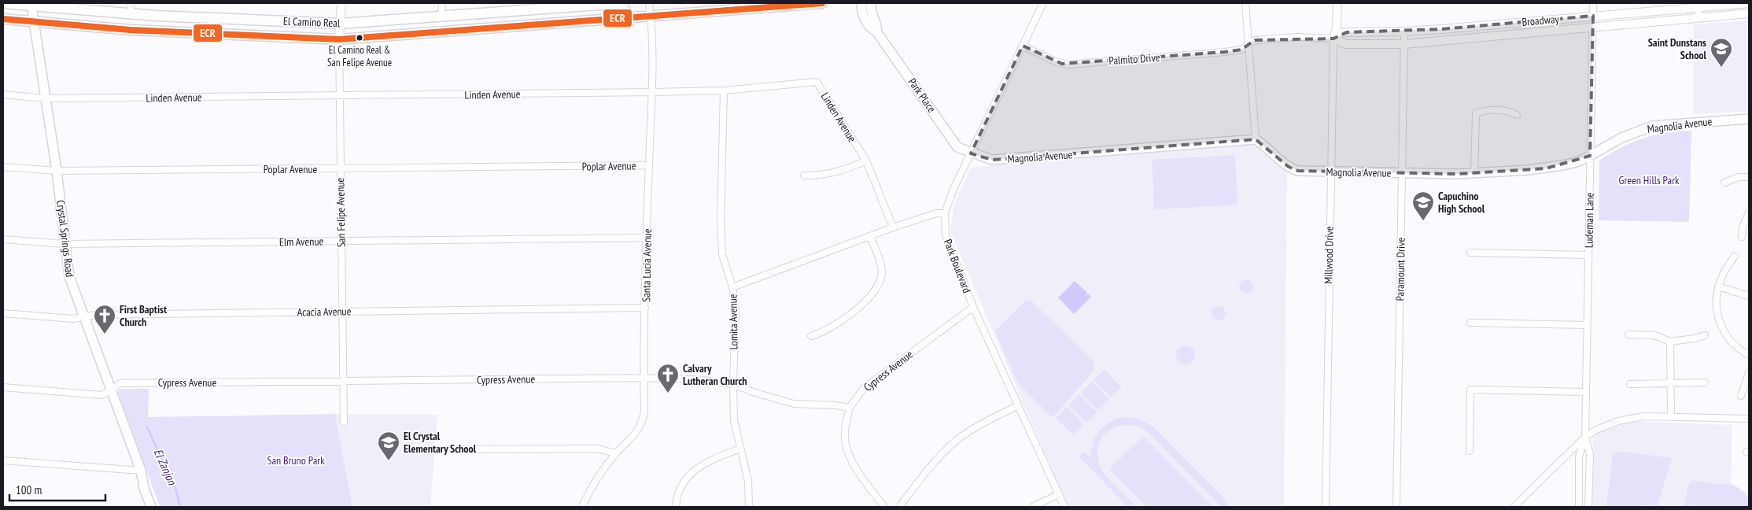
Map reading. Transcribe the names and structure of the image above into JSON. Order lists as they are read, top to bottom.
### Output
{
  "streets": {
    "main road": [
      "El Camino Real",
      "Park Place",
      "Magnolia Avenue",
      "Crystal Springs Road"
    ],
    "street": [
      "Broadway",
      "Palmito Drive",
      "Linden Avenue",
      "Poplar Avenue",
      "San Felipe Avenue",
      "Ludeman Lane",
      "Elm Avenue",
      "Millwood Drive",
      "Santa Lucia Avenue",
      "Park Boulevard",
      "Paramount Drive",
      "Acacia Avenue",
      "Lomita Avenue",
      "Cypress Avenue"
    ]
  },
  "crossings": [
    ["Broadway", "Palmito Drive"],
    ["Broadway", "Ludeman Lane"],
    ["Broadway", "Millwood Drive"],
    ["Broadway", "Paramount Drive"],
    ["El Camino Real", "San Felipe Avenue"],
    ["El Camino Real", "Crystal Springs Road"],
    ["El Camino Real", "Santa Lucia Avenue"],
    ["Palmito Drive", "Park Boulevard"],
    ["Linden Avenue", "San Felipe Avenue"],
    ["Linden Avenue", "Crystal Springs Road"],
    ["Linden Avenue", "Santa Lucia Avenue"],
    ["Linden Avenue", "Lomita Avenue"],
    ["Park Place", "Magnolia Avenue"],
    ["Park Place", "Park Boulevard"],
    ["Magnolia Avenue", "Ludeman Lane"],
    ["Magnolia Avenue", "Millwood Drive"],
    ["Magnolia Avenue", "Park Boulevard"],
    ["Magnolia Avenue", "Paramount Drive"],
    ["Poplar Avenue", "San Felipe Avenue"],
    ["Poplar Avenue", "Crystal Springs Road"],
    ["Poplar Avenue", "Santa Lucia Avenue"],
    ["San Felipe Avenue", "Elm Avenue"],
    ["San Felipe Avenue", "Acacia Avenue"],
    ["San Felipe Avenue", "Cypress Avenue"],
    ["Crystal Springs Road", "Elm Avenue"],
    ["Crystal Springs Road", "Acacia Avenue"],
    ["Crystal Springs Road", "Cypress Avenue"],
    ["Elm Avenue", "Santa Lucia Avenue"],
    ["Santa Lucia Avenue", "Acacia Avenue"],
    ["Santa Lucia Avenue", "Cypress Avenue"],
    ["Park Boulevard", "Cypress Avenue"],
    ["Lomita Avenue", "Cypress Avenue"]
  ],
  "water": ["El Zanjon"],
  "parks": ["Green Hills Park", "San Bruno Park"],
  "places": {
    "other": ["El Camino Real & San Felipe Avenue"],
    "school or university": ["Saint Dunstans School", "Capuchino High School", "El Crystal Elementary School"],
    "church": ["First Baptist Church", "Calvary Lutheran Church"]
  },
  "lines": ["transit line ECR"],
  "scale_bar": "100 m"
}
